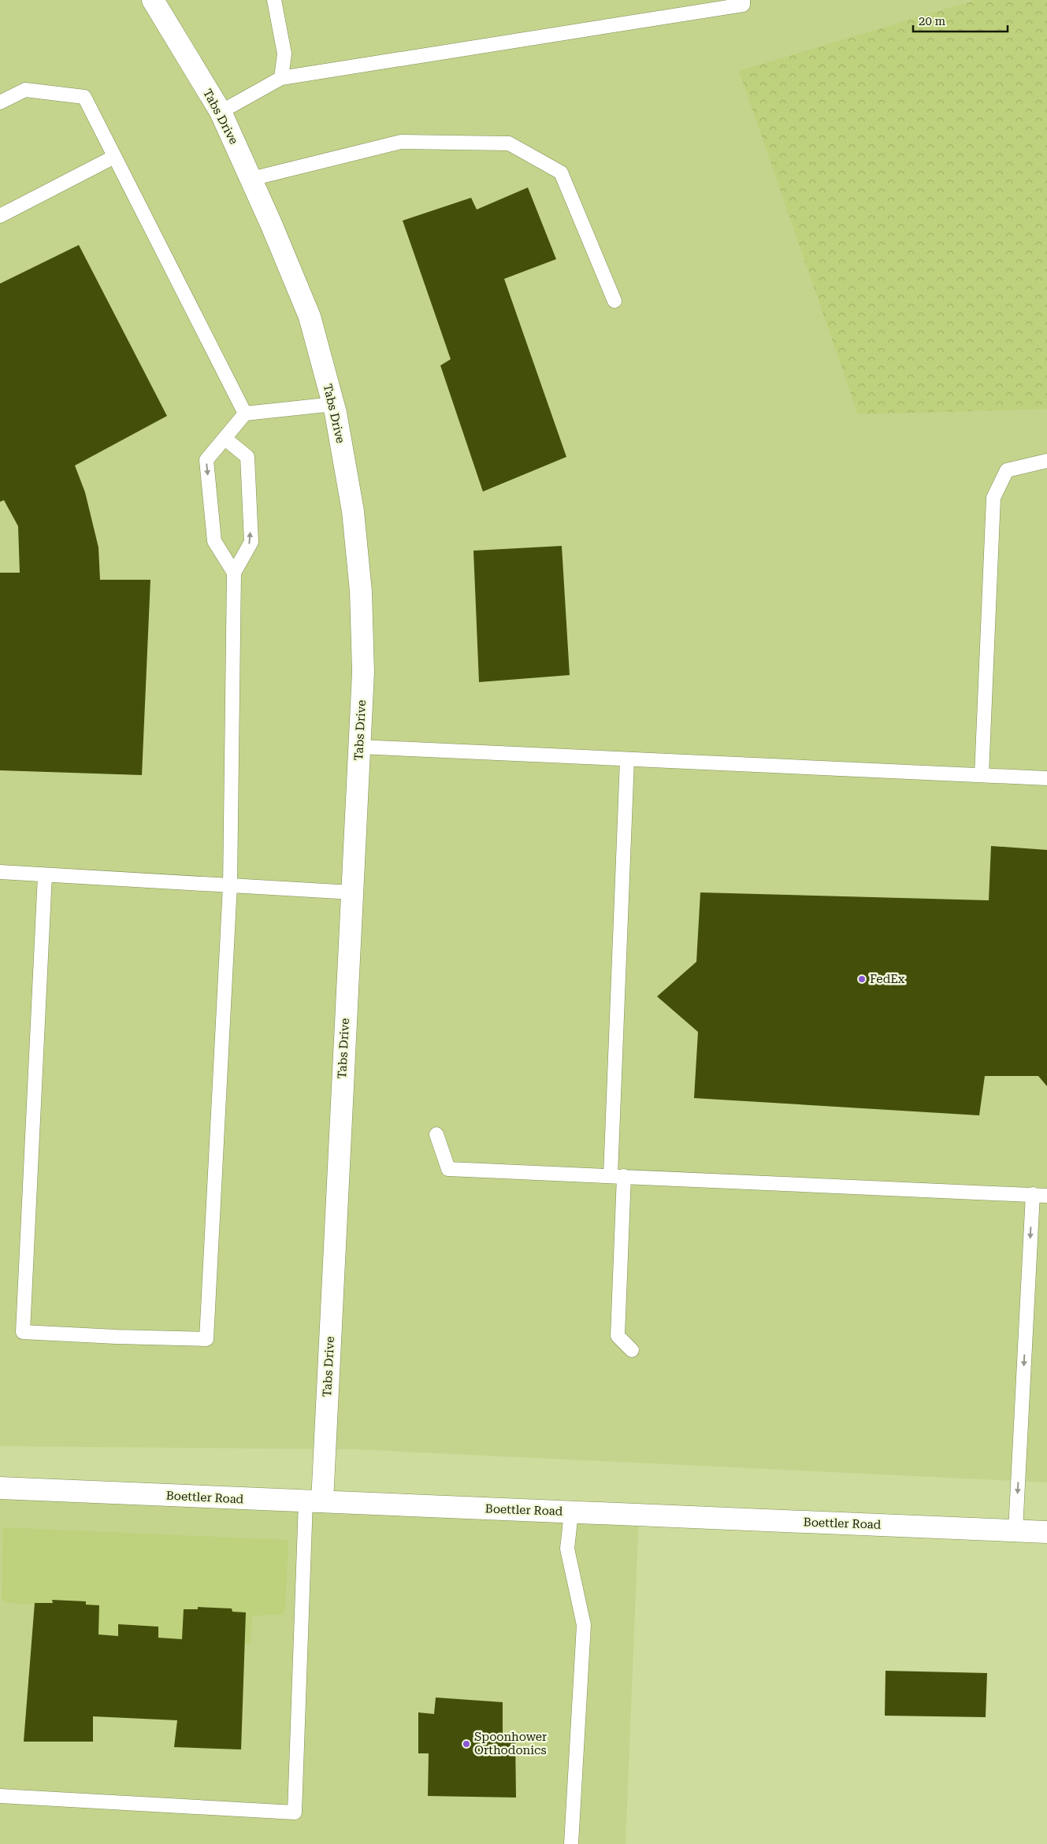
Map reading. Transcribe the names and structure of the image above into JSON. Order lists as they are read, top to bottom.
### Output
{
  "streets": {
    "street": ["Tabs Drive", "Boettler Road"]
  },
  "crossings": [
    ["Tabs Drive", "Boettler Road"]
  ],
  "places": ["FedEx", "Spoonhower Orthodonics"],
  "scale_bar": "20 m"
}
